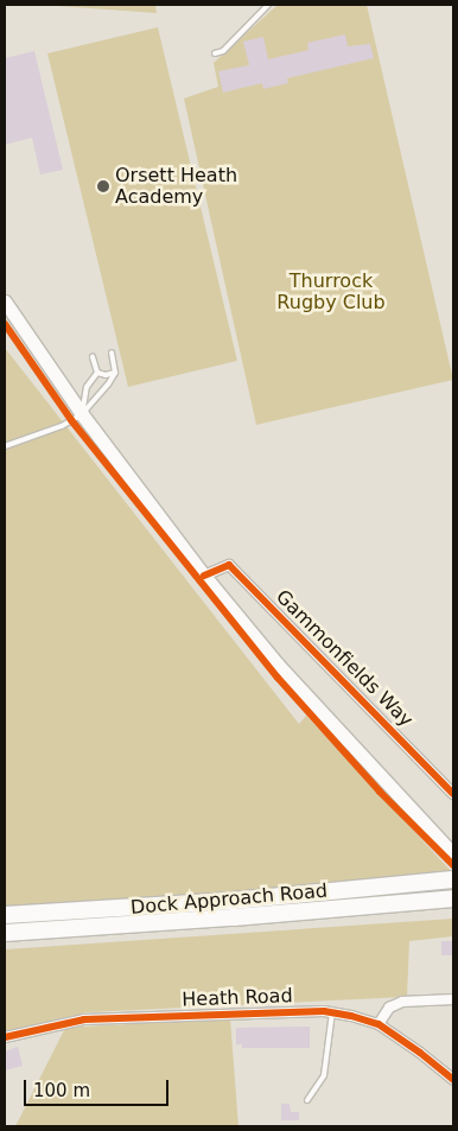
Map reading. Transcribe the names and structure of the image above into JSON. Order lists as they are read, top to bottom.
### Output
{
  "streets": {
    "highway": ["Dock Approach Road"],
    "street": ["Gammonfields Way", "Heath Road"]
  },
  "parks": ["Thurrock Rugby Club"],
  "places": ["Orsett Heath Academy"],
  "scale_bar": "100 m"
}
